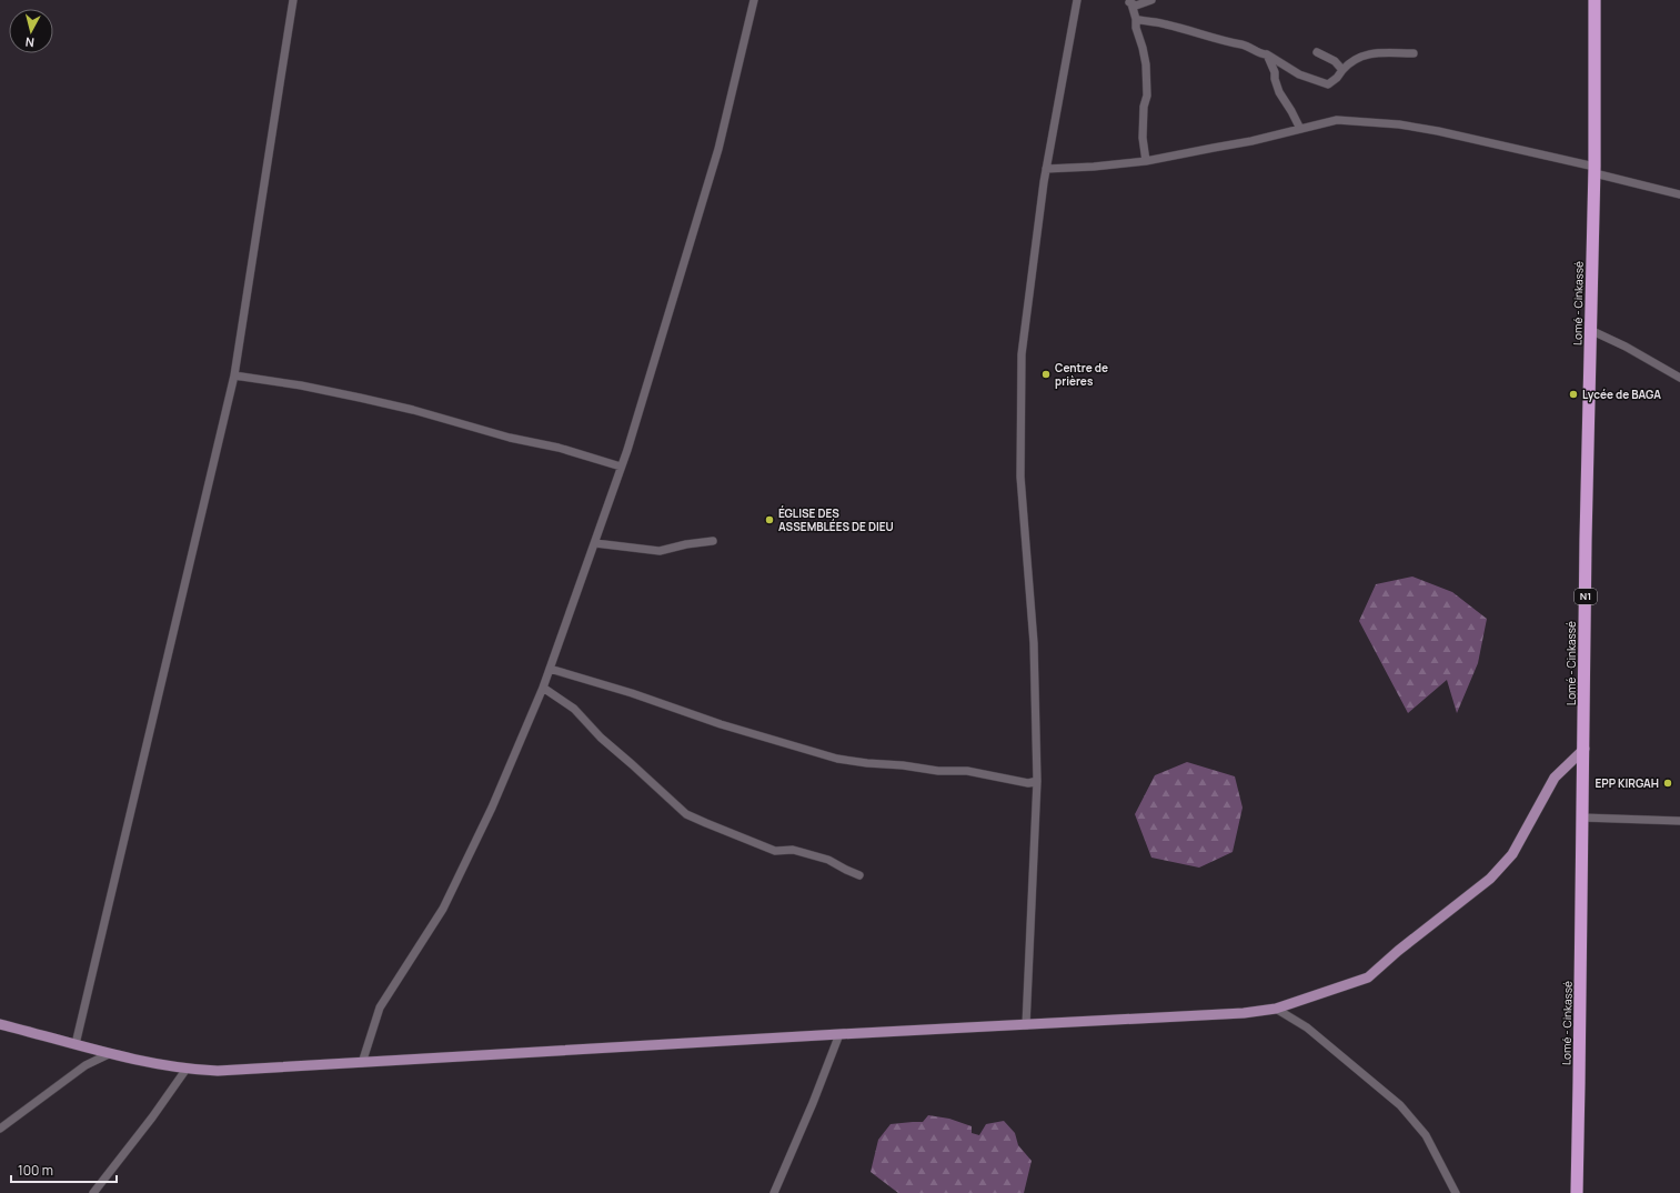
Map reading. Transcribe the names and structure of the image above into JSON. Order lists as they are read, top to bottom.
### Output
{
  "streets": {
    "highway": ["Lomé - Cinkassé", "N1"]
  },
  "places": [
    "Centre de prières",
    "Lycée de BAGA",
    "ÉGLISE DES ASSEMBLÉES DE DIEU",
    "EPP KIRGAH"
  ],
  "scale_bar": "100 m",
  "north": "bottom"
}
